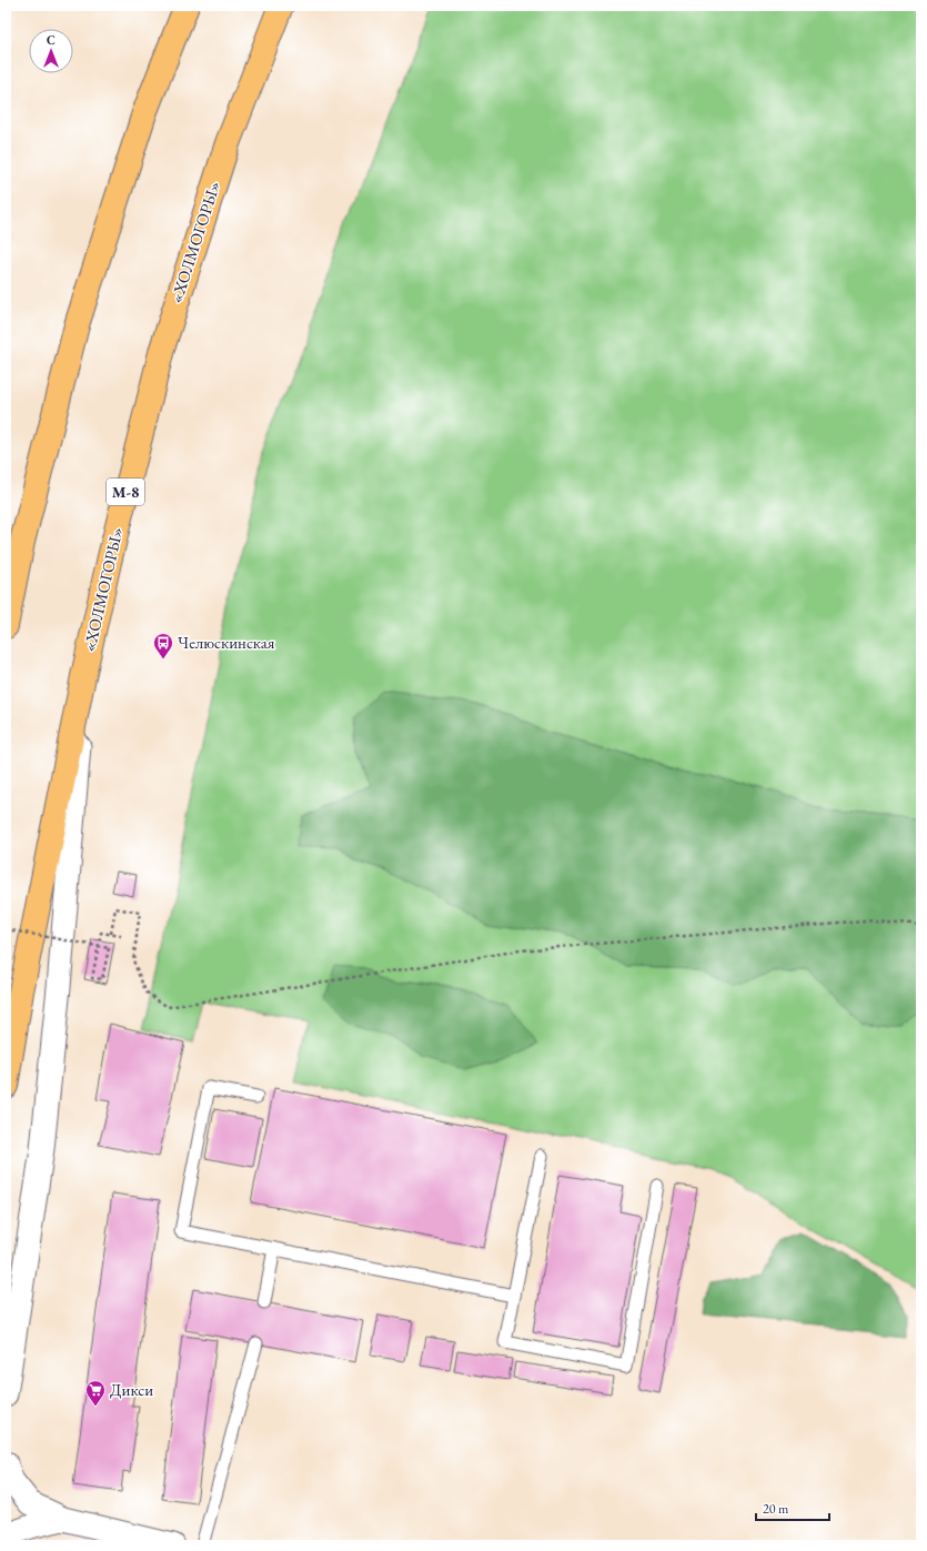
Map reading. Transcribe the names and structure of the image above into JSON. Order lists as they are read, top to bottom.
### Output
{
  "streets": {
    "highway": ["«ХОЛМОГОРЫ»", "М-8"]
  },
  "places": {
    "bus stop": ["Челюскинская"],
    "supermarket": ["Дикси"]
  },
  "scale_bar": "20 m",
  "north": "top"
}
